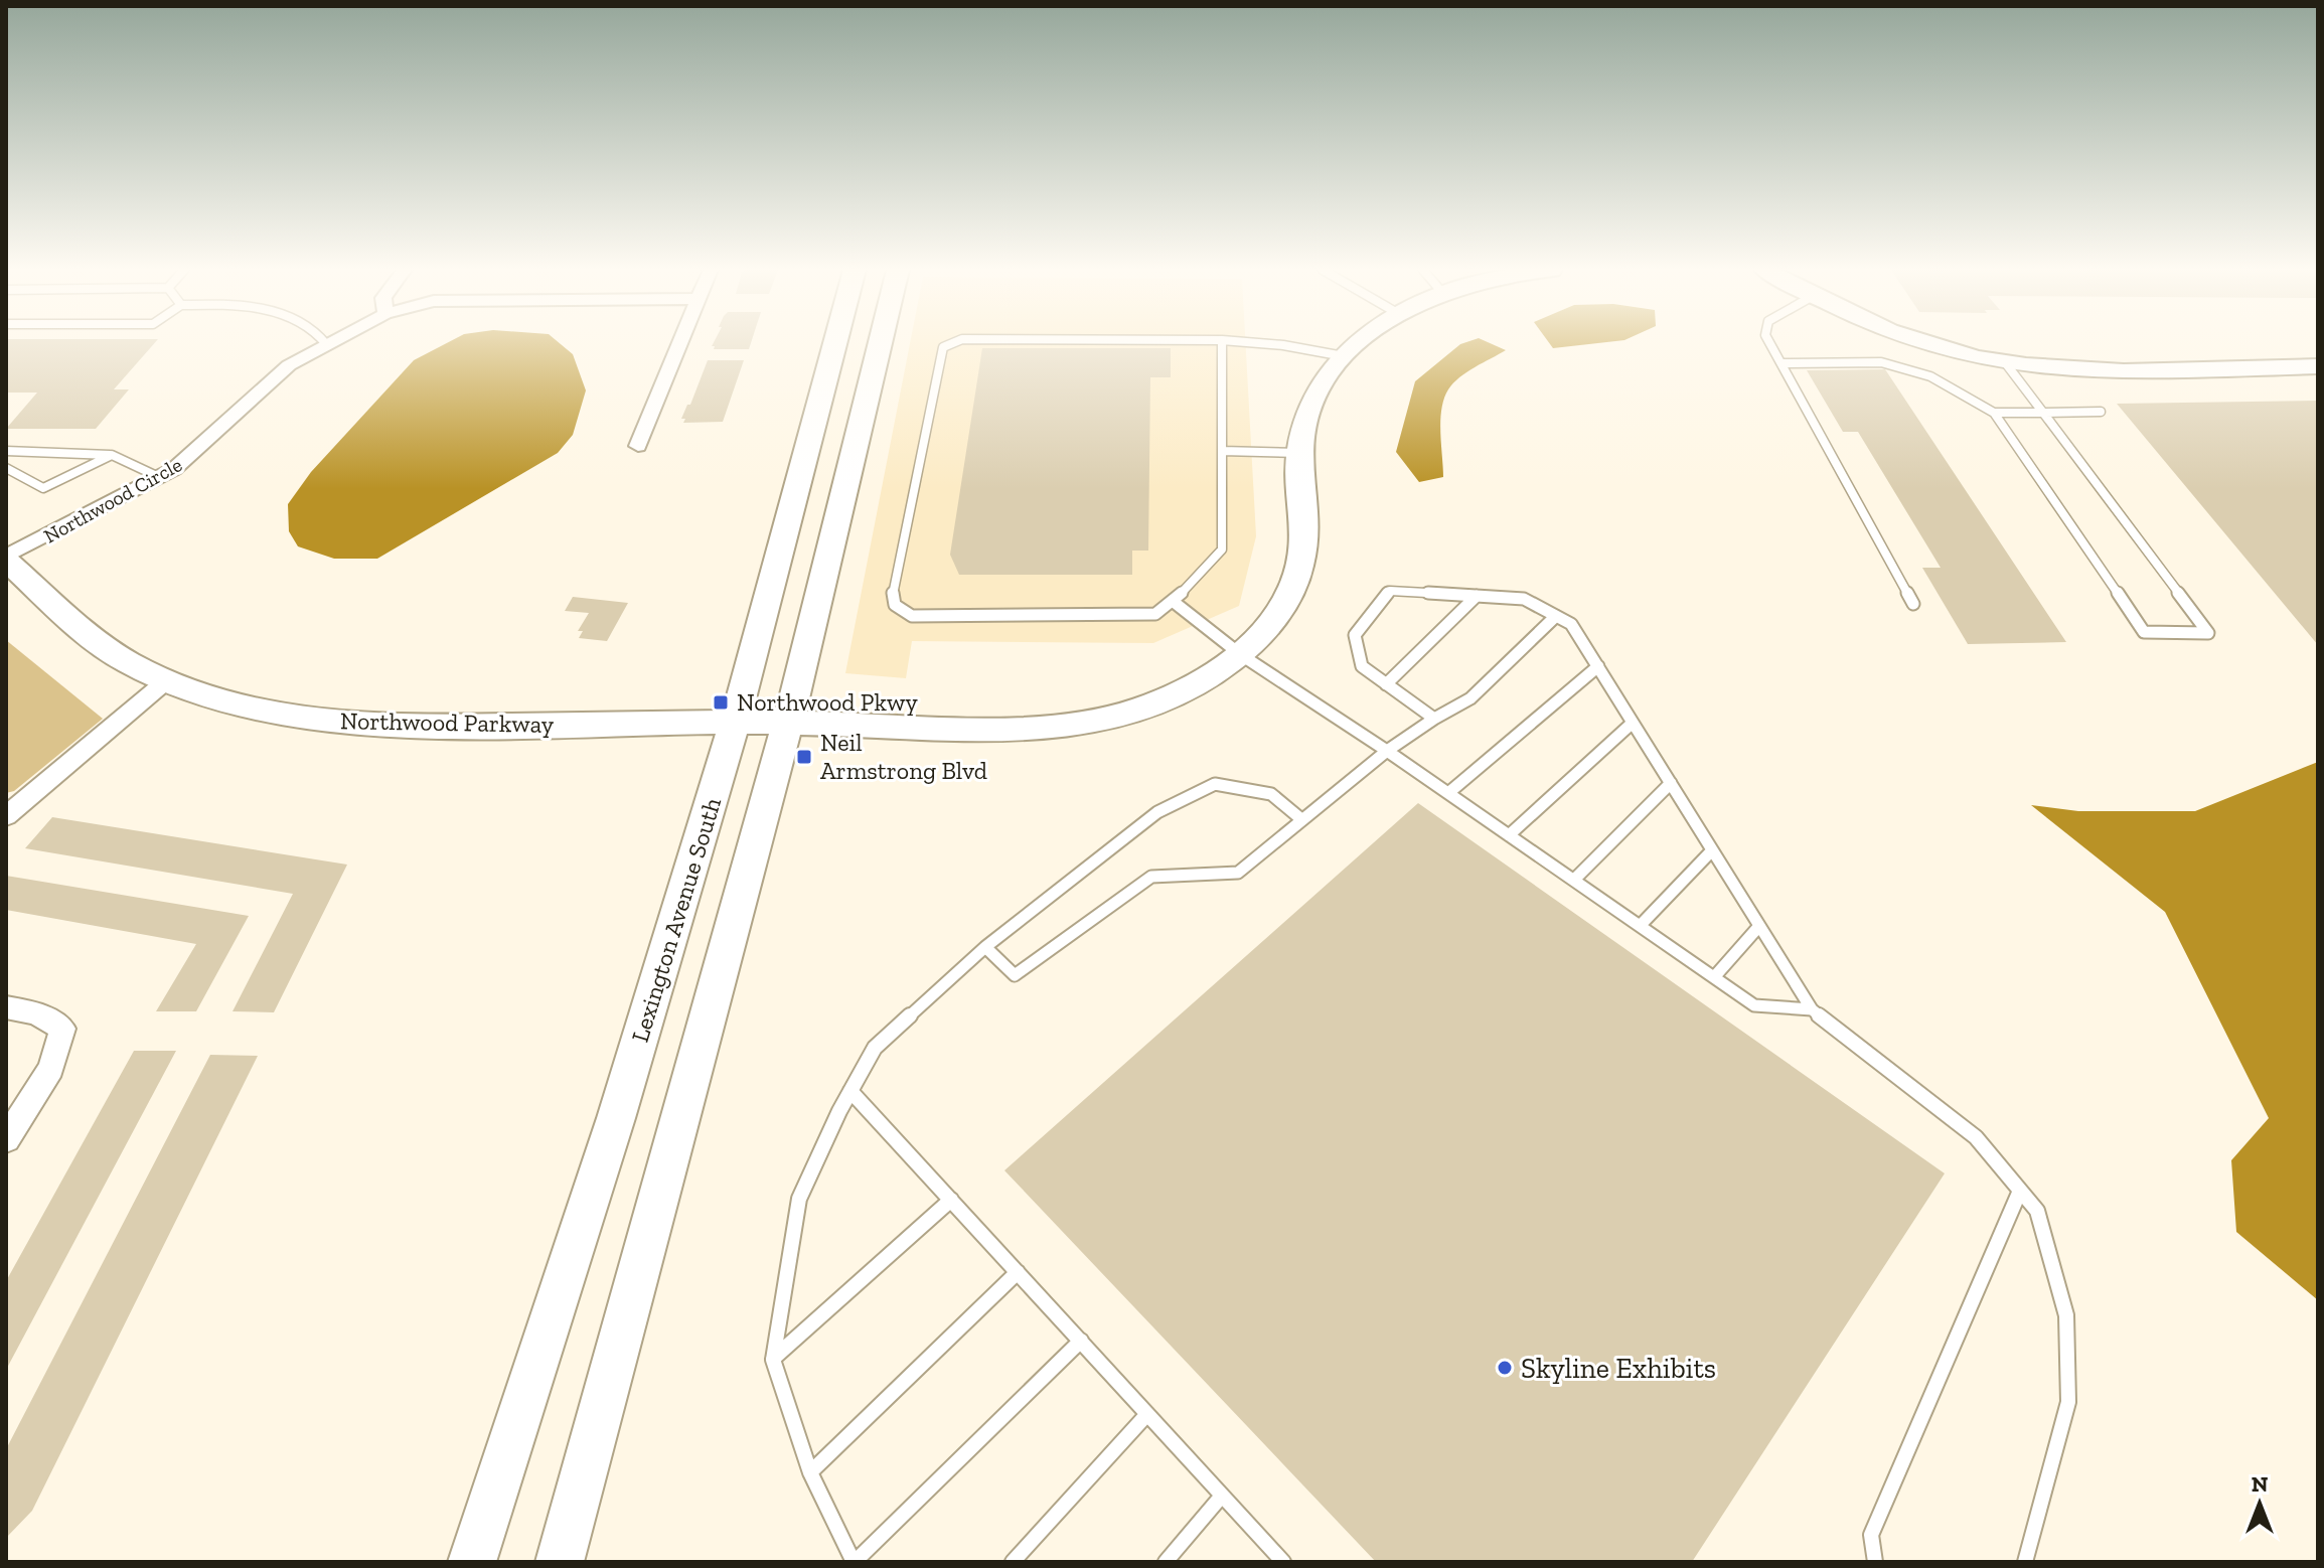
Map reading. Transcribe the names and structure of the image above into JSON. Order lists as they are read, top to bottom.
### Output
{
  "streets": {
    "street": ["Northwood Circle", "Northwood Parkway", "Lexington Avenue South"]
  },
  "crossings": [
    ["Northwood Circle", "Northwood Parkway"],
    ["Northwood Parkway", "Lexington Avenue South"]
  ],
  "places": {
    "transit": ["Northwood Pkwy", "Neil Armstrong Blvd"],
    "other": ["Skyline Exhibits"]
  },
  "north": "top"
}
